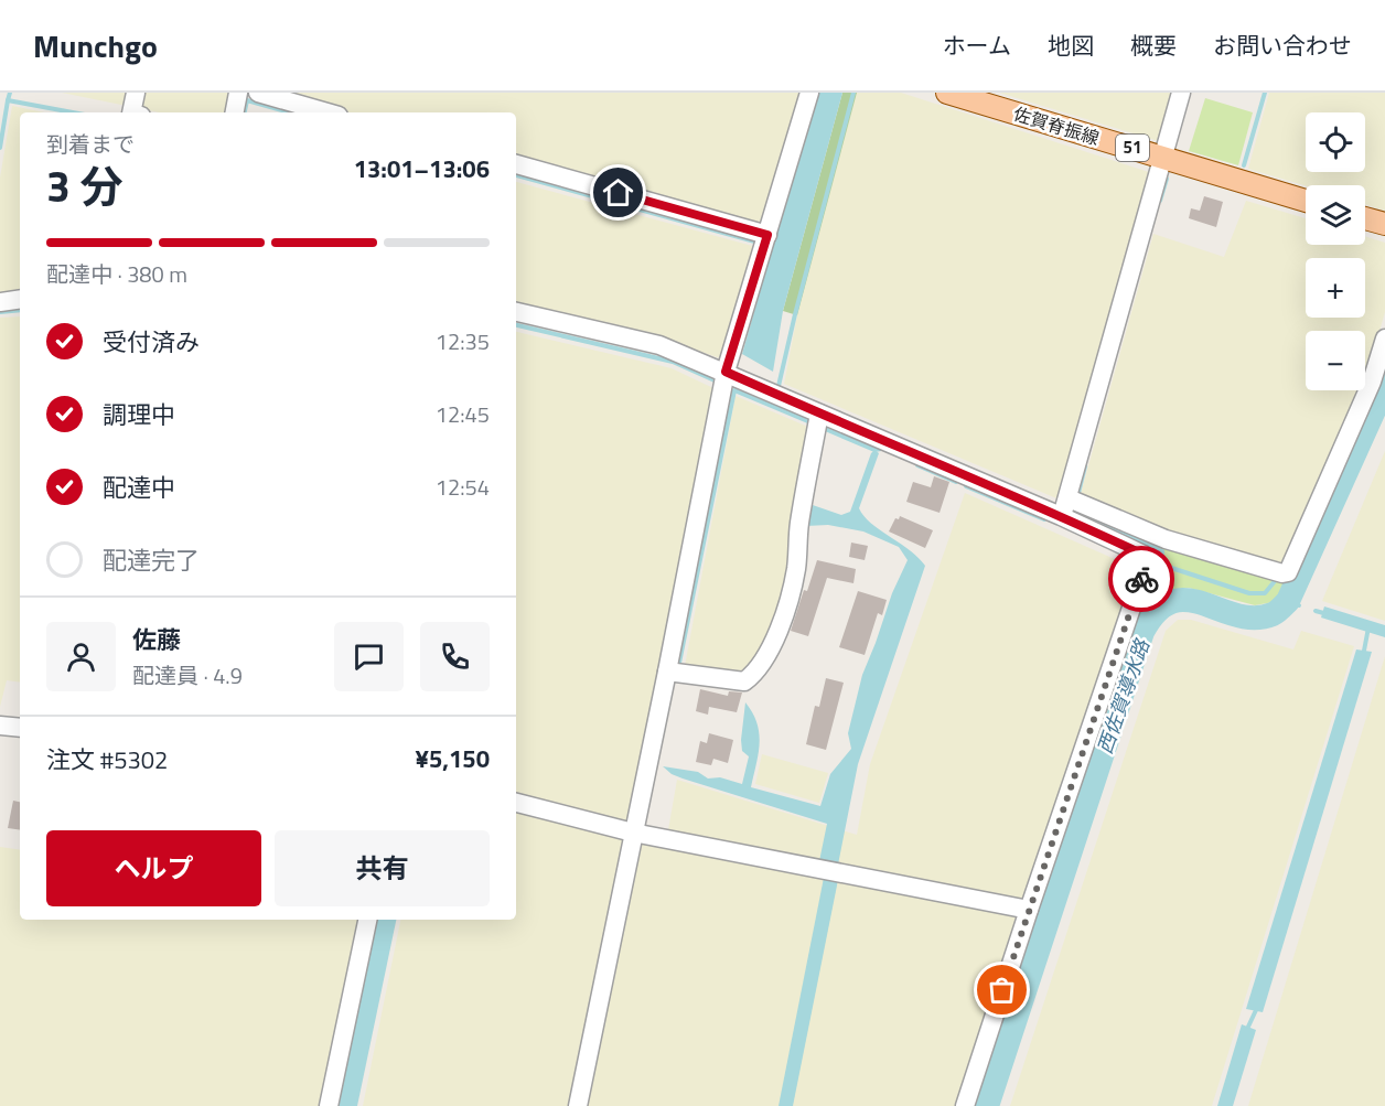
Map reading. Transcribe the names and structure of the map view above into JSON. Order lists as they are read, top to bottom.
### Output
{
  "streets": {
    "main road": ["佐賀脊振線", "51"]
  },
  "water": ["西佐賀導水路"],
  "page": {
    "header": "Munchgo",
    "nav": [
      "ホーム",
      "地図",
      "概要",
      "お問い合わせ"
    ],
    "map_buttons": ["+", "−"],
    "heading": ["3 分", "到着まで", "13:01–13:06"],
    "panel": [
      "佐藤",
      "配達員 · 4.9",
      "注文 #5302",
      "¥5,150"
    ],
    "bar": "配達中 · 380 m",
    "list": [
      ["受付済み", "12:35"],
      ["調理中", "12:45"],
      ["配達中", "12:54"],
      "配達完了"
    ],
    "buttons": ["ヘルプ", "共有"]
  }
}
